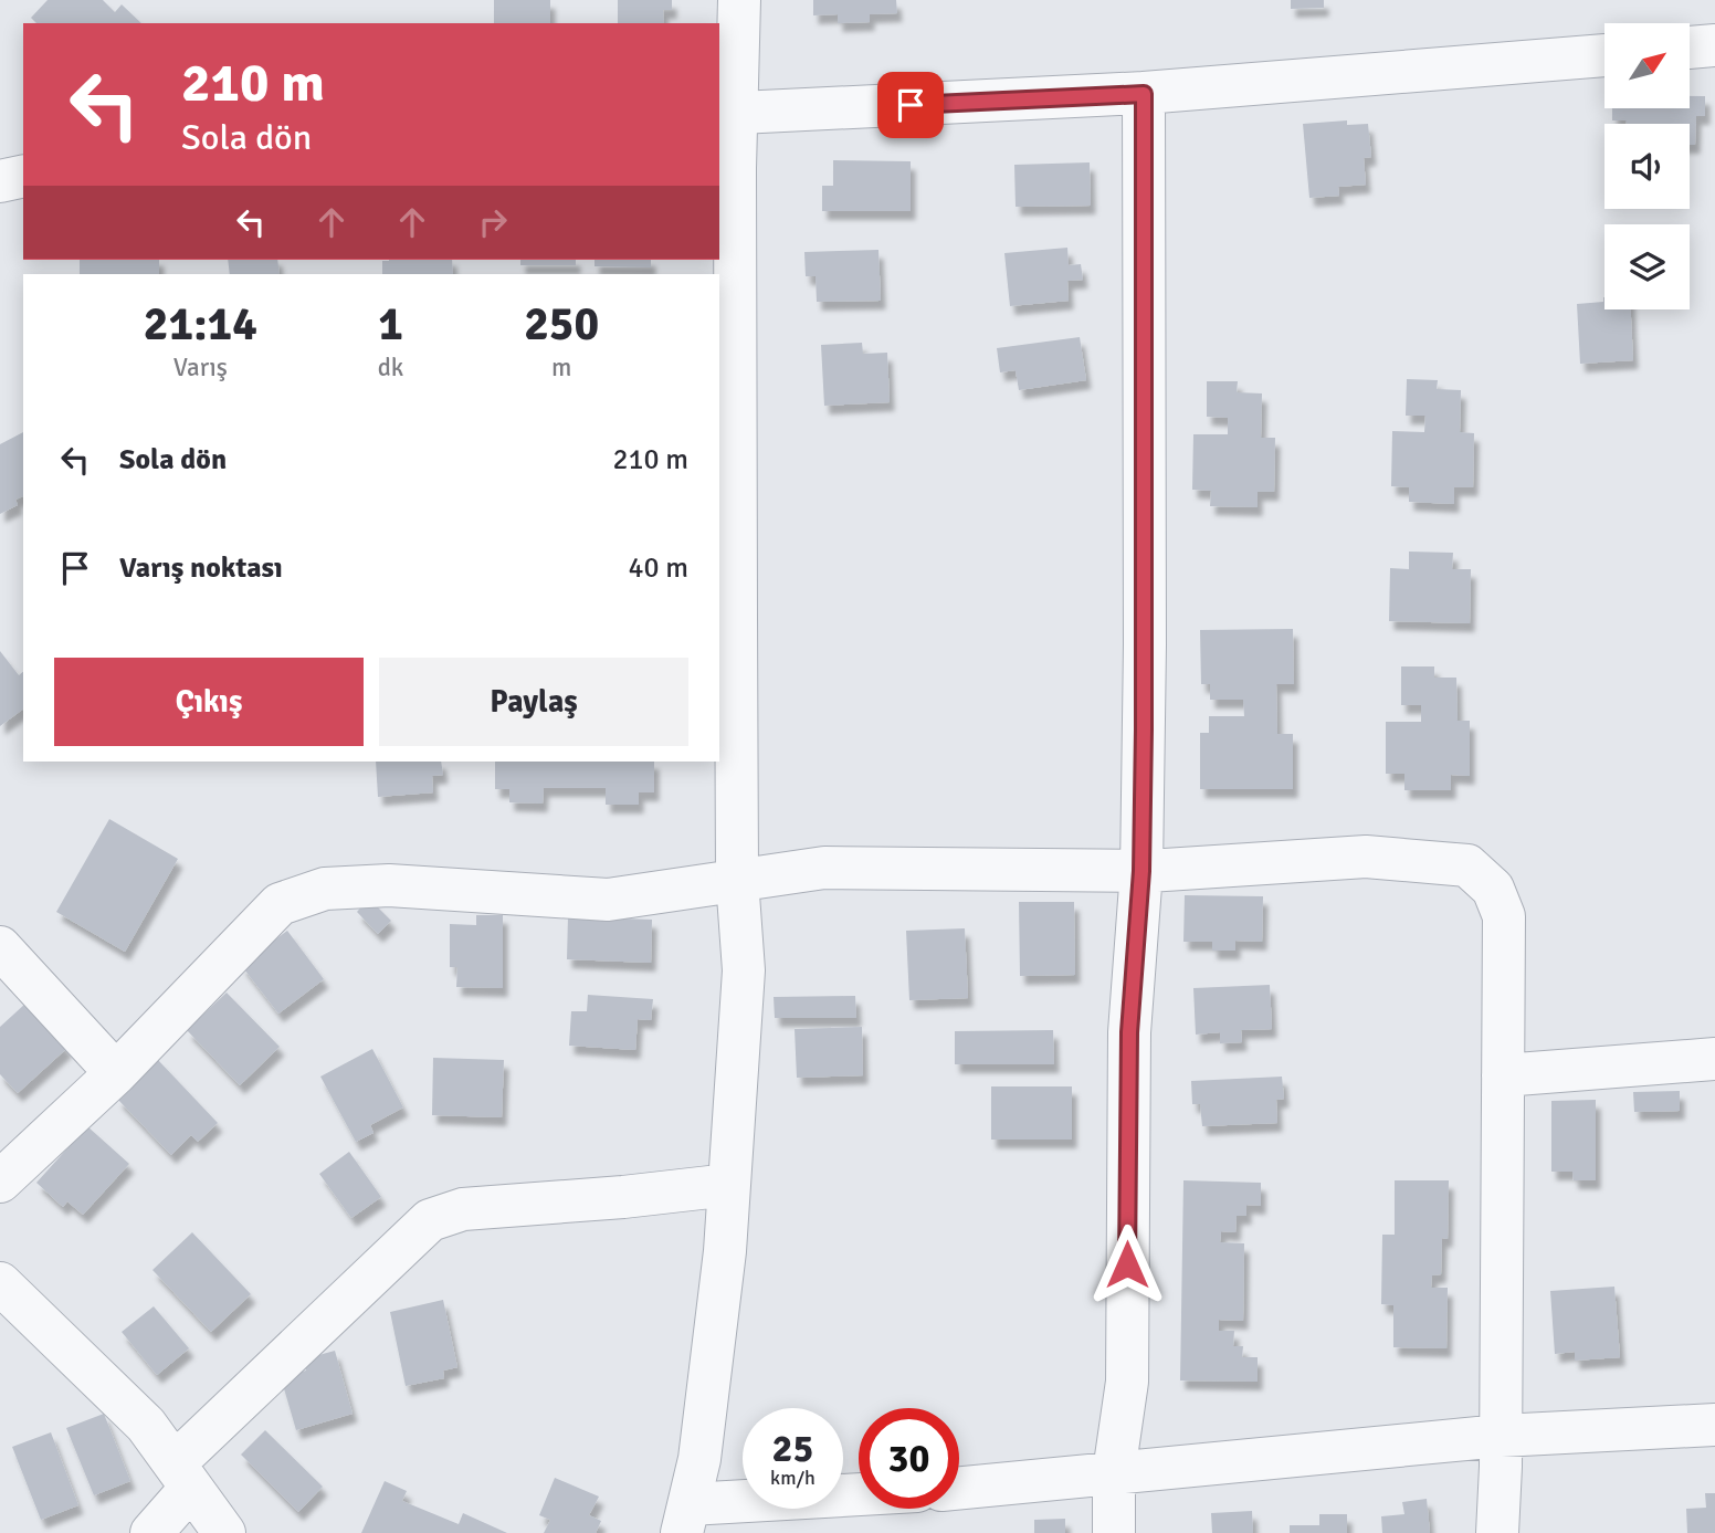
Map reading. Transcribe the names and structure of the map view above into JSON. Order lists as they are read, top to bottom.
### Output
{
  "north": "top right",
  "page": {
    "turn": ["210 m", "Sola dön"],
    "eta": [
      "21:14",
      "Varış",
      "1",
      "dk",
      "250",
      "m"
    ],
    "list": [
      {
        "name": "Sola dön",
        "value": "210 m"
      },
      {
        "name": "Varış noktası",
        "value": "40 m"
      }
    ],
    "buttons": ["Çıkış", "Paylaş"],
    "speed": "25 km/h",
    "limit": "30"
  }
}
